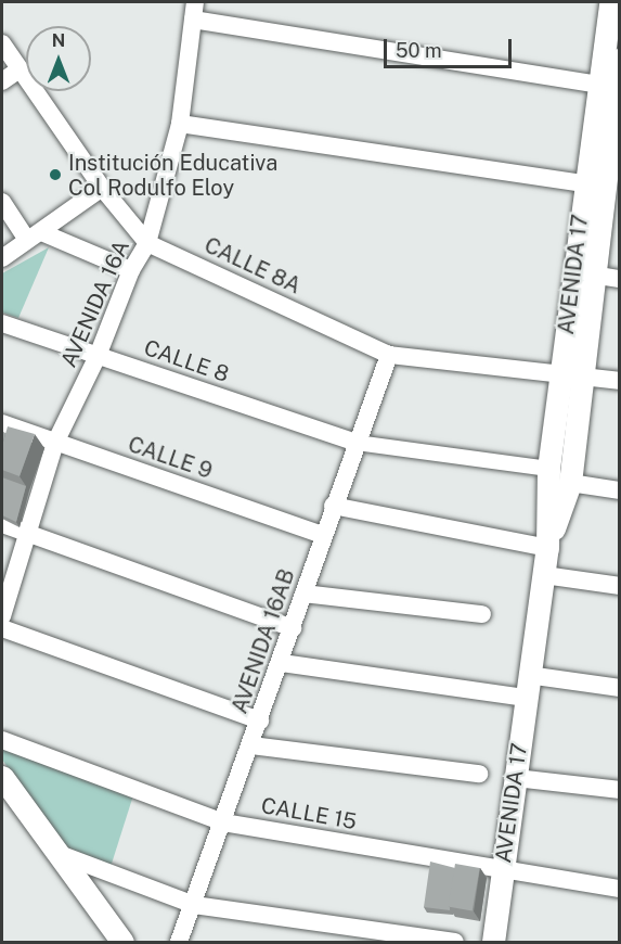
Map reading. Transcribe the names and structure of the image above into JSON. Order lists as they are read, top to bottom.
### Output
{
  "streets": {
    "street": [
      "CALLE 8A",
      "AVENIDA 17",
      "AVENIDA 16A",
      "CALLE 8",
      "CALLE 9",
      "AVENIDA 16AB",
      "CALLE 15"
    ]
  },
  "crossings": [
    ["CALLE 8A", "AVENIDA 17"],
    ["CALLE 8A", "AVENIDA 16A"],
    ["CALLE 8A", "AVENIDA 16AB"],
    ["AVENIDA 17", "CALLE 15"],
    ["AVENIDA 16A", "CALLE 8"],
    ["AVENIDA 16A", "CALLE 9"],
    ["CALLE 8", "AVENIDA 16AB"],
    ["CALLE 9", "AVENIDA 16AB"],
    ["AVENIDA 16AB", "CALLE 15"]
  ],
  "places": ["Institución Educativa Col Rodulfo Eloy"],
  "scale_bar": "50 m",
  "north": "top"
}
